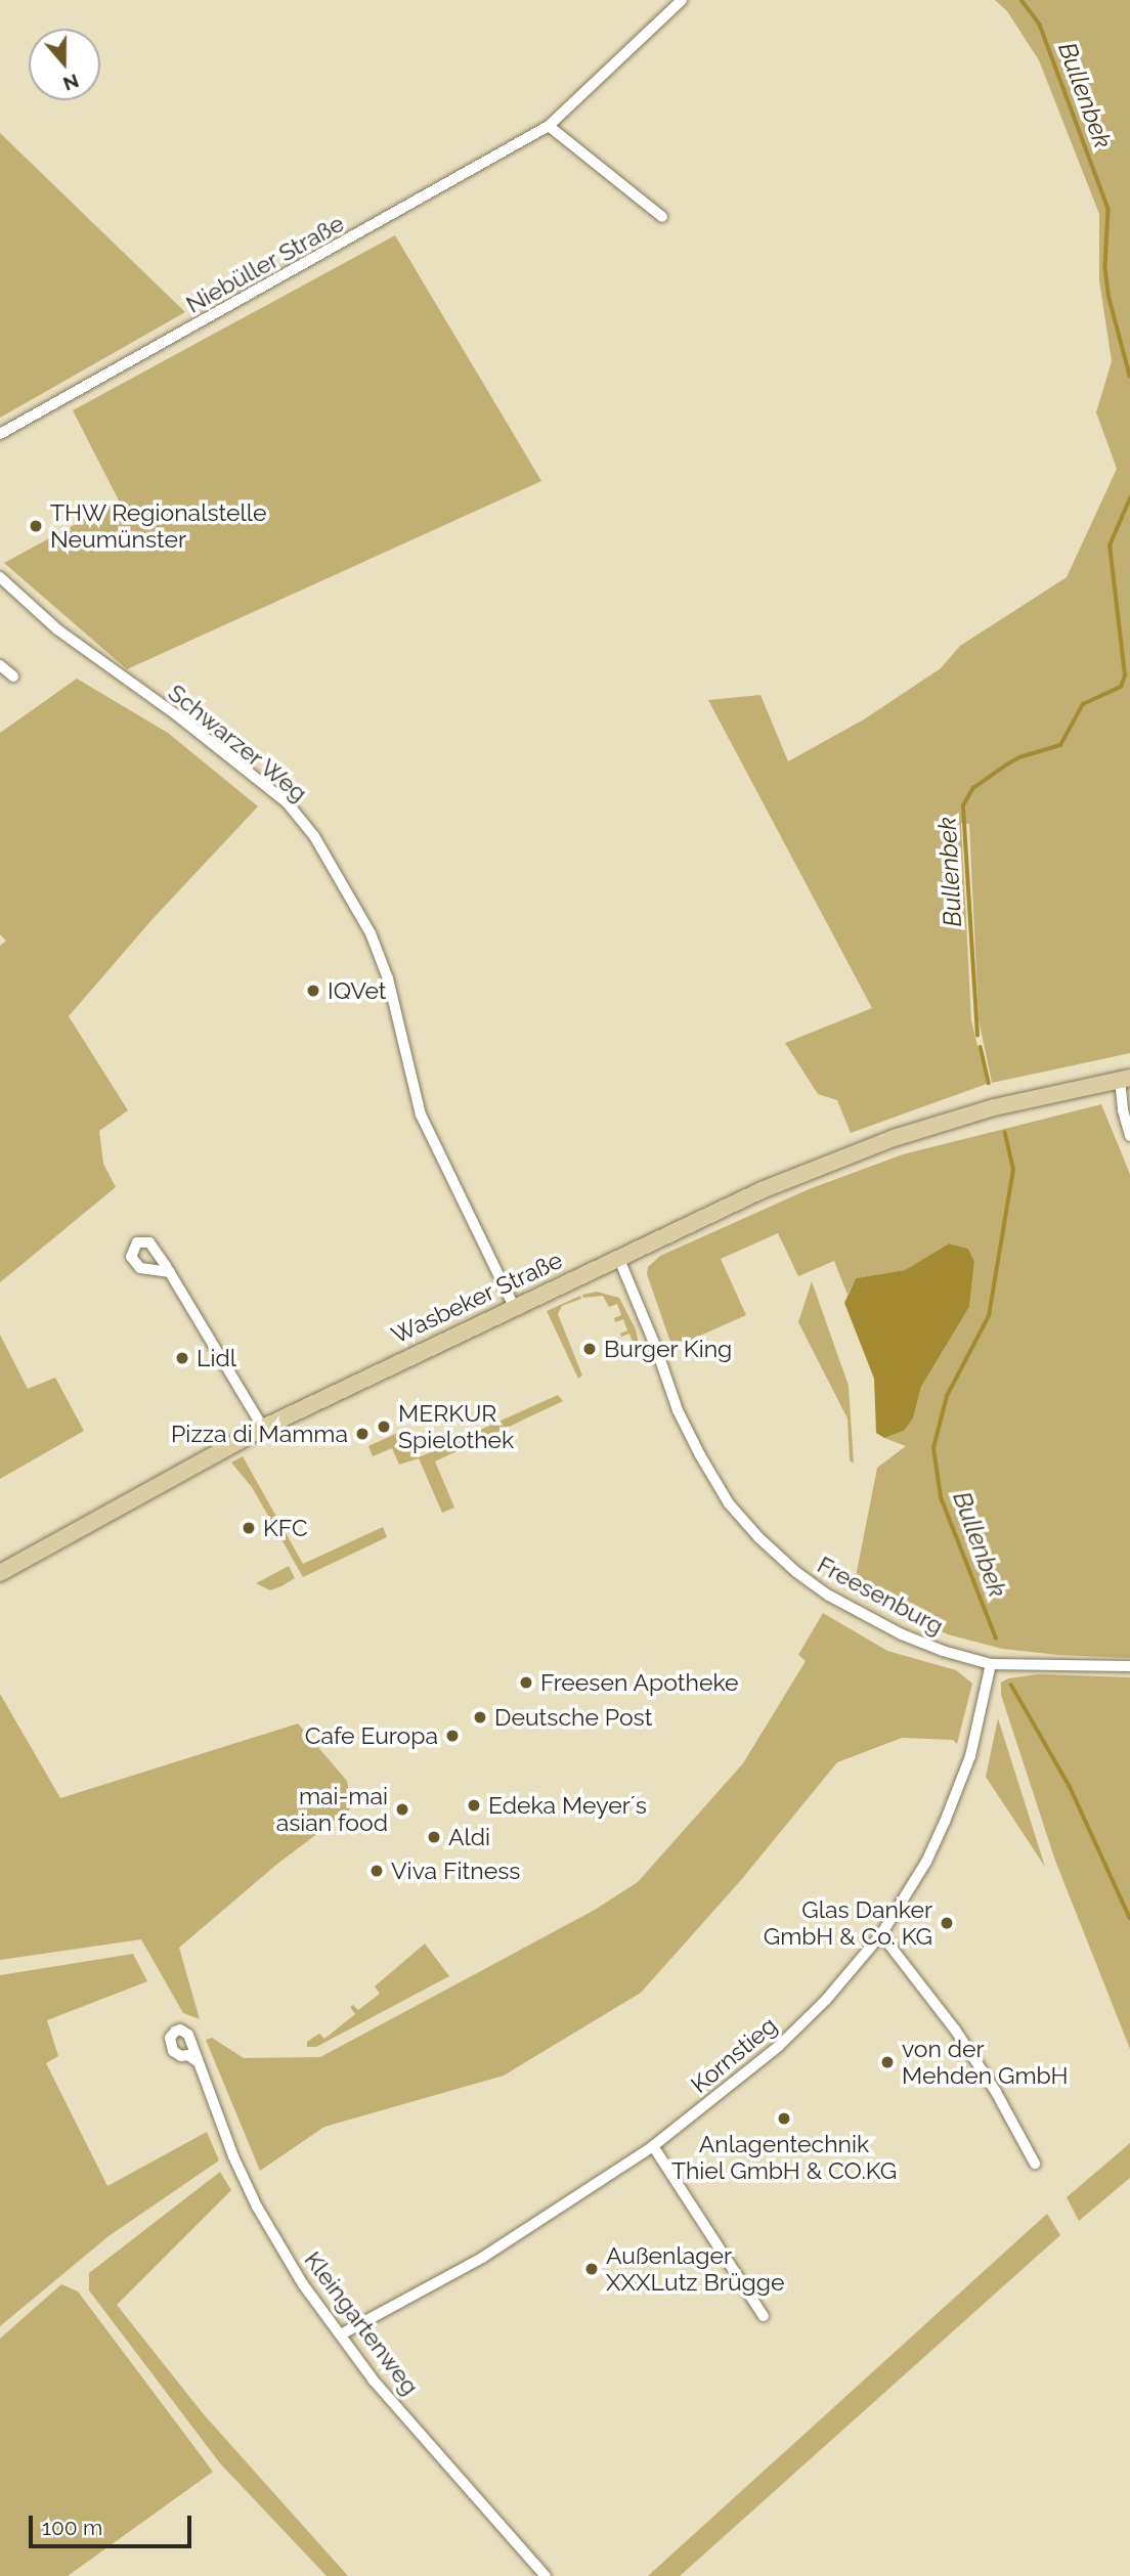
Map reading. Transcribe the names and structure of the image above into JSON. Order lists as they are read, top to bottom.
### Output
{
  "streets": {
    "main road": ["Wasbeker Straße"],
    "street": [
      "Niebüller Straße",
      "Schwarzer Weg",
      "Freesenburg",
      "Kornstieg",
      "Kleingartenweg"
    ]
  },
  "crossings": [
    ["Schwarzer Weg", "Wasbeker Straße"],
    ["Wasbeker Straße", "Freesenburg"],
    ["Freesenburg", "Kornstieg"],
    ["Kornstieg", "Kleingartenweg"]
  ],
  "water": ["Bullenbek"],
  "places": [
    "THW Regionalstelle Neumünster",
    "IQVet",
    "Burger King",
    "Lidl",
    "MERKUR Spielothek",
    "Pizza di Mamma",
    "KFC",
    "Freesen Apotheke",
    "Deutsche Post",
    "Cafe Europa",
    "Edeka Meyer´s",
    "mai-mai asian food",
    "Aldi",
    "Viva Fitness",
    "Glas Danker GmbH & Co. KG",
    "von der Mehden GmbH",
    "Anlagentechnik Thiel GmbH & CO.KG",
    "Außenlager XXXLutz Brügge"
  ],
  "scale_bar": "100 m",
  "north": "bottom"
}
